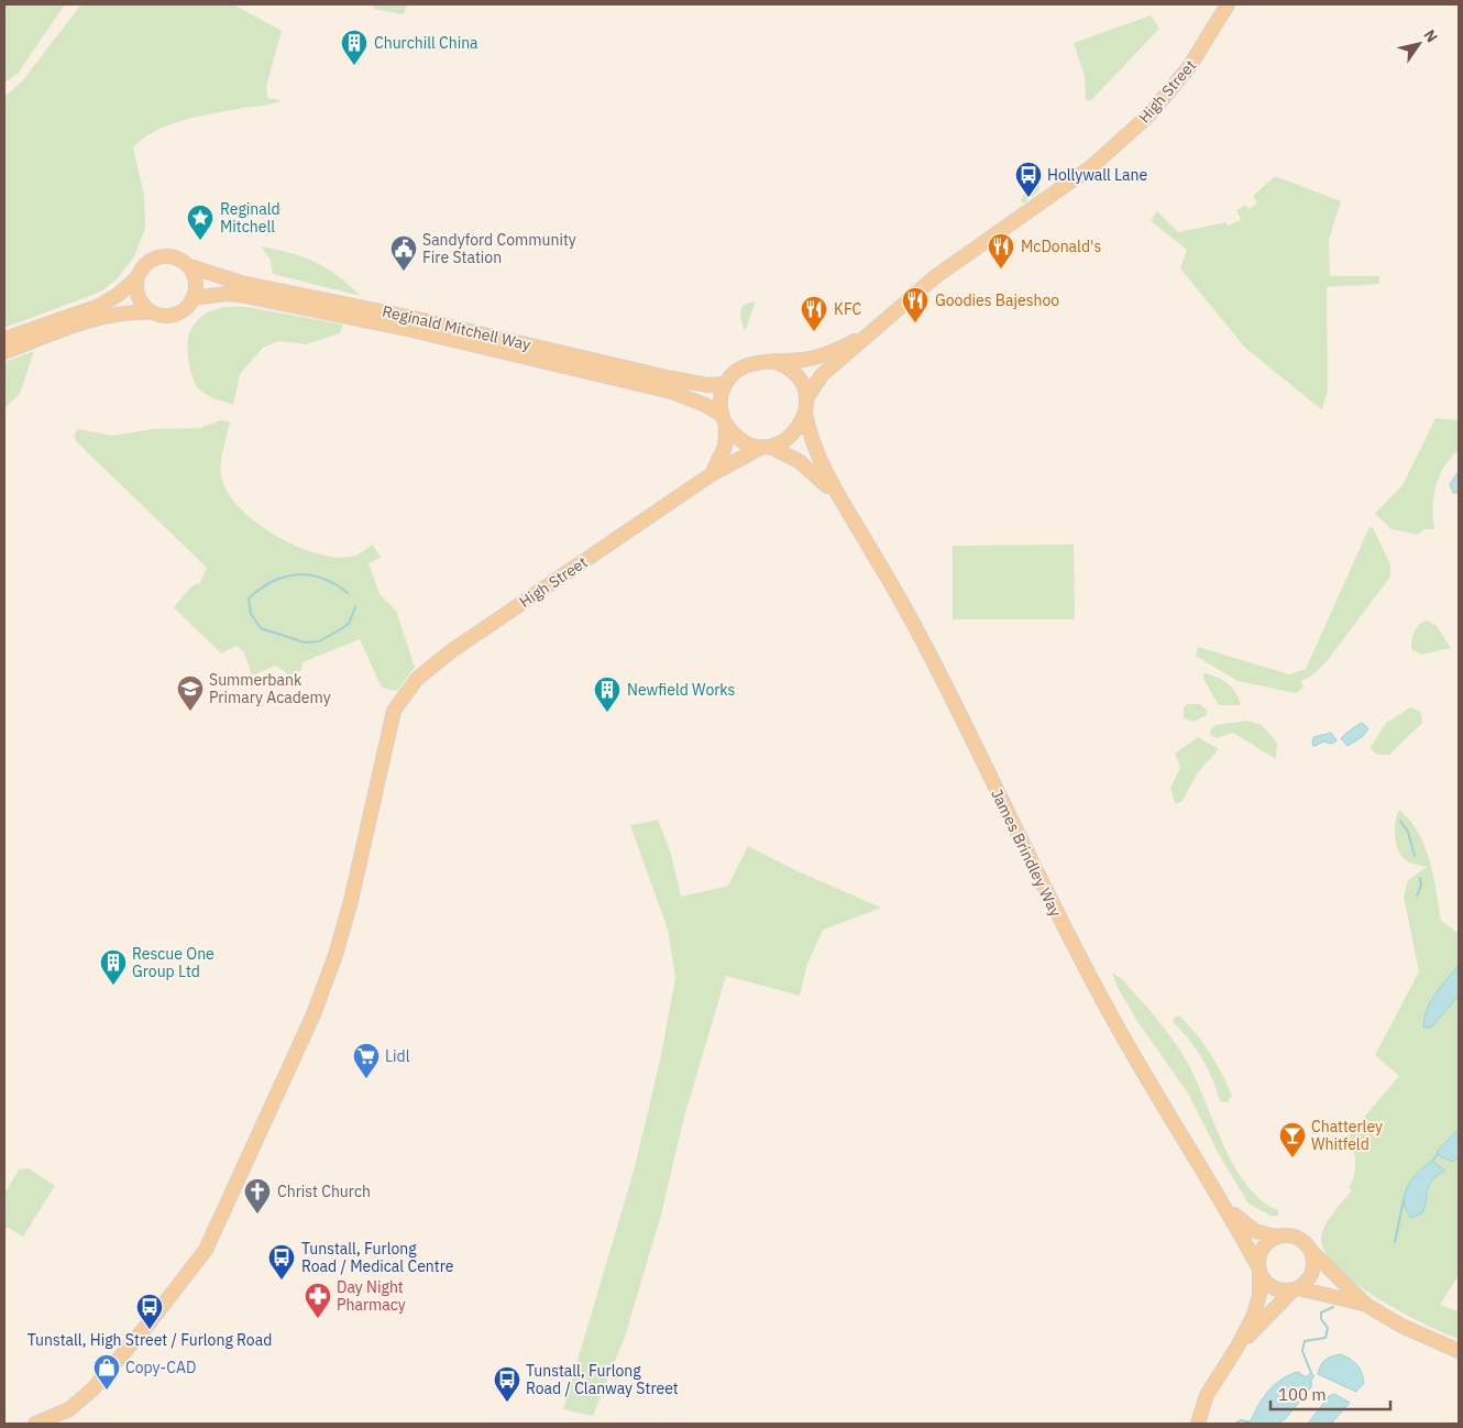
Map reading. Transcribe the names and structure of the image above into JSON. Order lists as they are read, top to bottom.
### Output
{
  "streets": {
    "main road": ["High Street", "Reginald Mitchell Way", "James Brindley Way"]
  },
  "crossings": [
    ["High Street", "Reginald Mitchell Way"],
    ["High Street", "James Brindley Way"],
    ["Reginald Mitchell Way", "James Brindley Way"]
  ],
  "places": {
    "building": ["Churchill China", "Newfield Works", "Rescue One Group Ltd"],
    "bus stop": [
      "Hollywall Lane",
      "Tunstall, Furlong Road / Medical Centre",
      "Tunstall, High Street / Furlong Road",
      "Tunstall, Furlong Road / Clanway Street"
    ],
    "place": ["Reginald Mitchell"],
    "restaurant": ["McDonald's", "Goodies Bajeshoo", "KFC"],
    "public building": ["Sandyford Community Fire Station"],
    "school or university": ["Summerbank Primary Academy"],
    "supermarket": ["Lidl"],
    "bar": ["Chatterley Whitfeld"],
    "church": ["Christ Church"],
    "pharmacy": ["Day Night Pharmacy"],
    "shop": ["Copy-CAD"]
  },
  "scale_bar": "100 m",
  "north": "top right"
}
